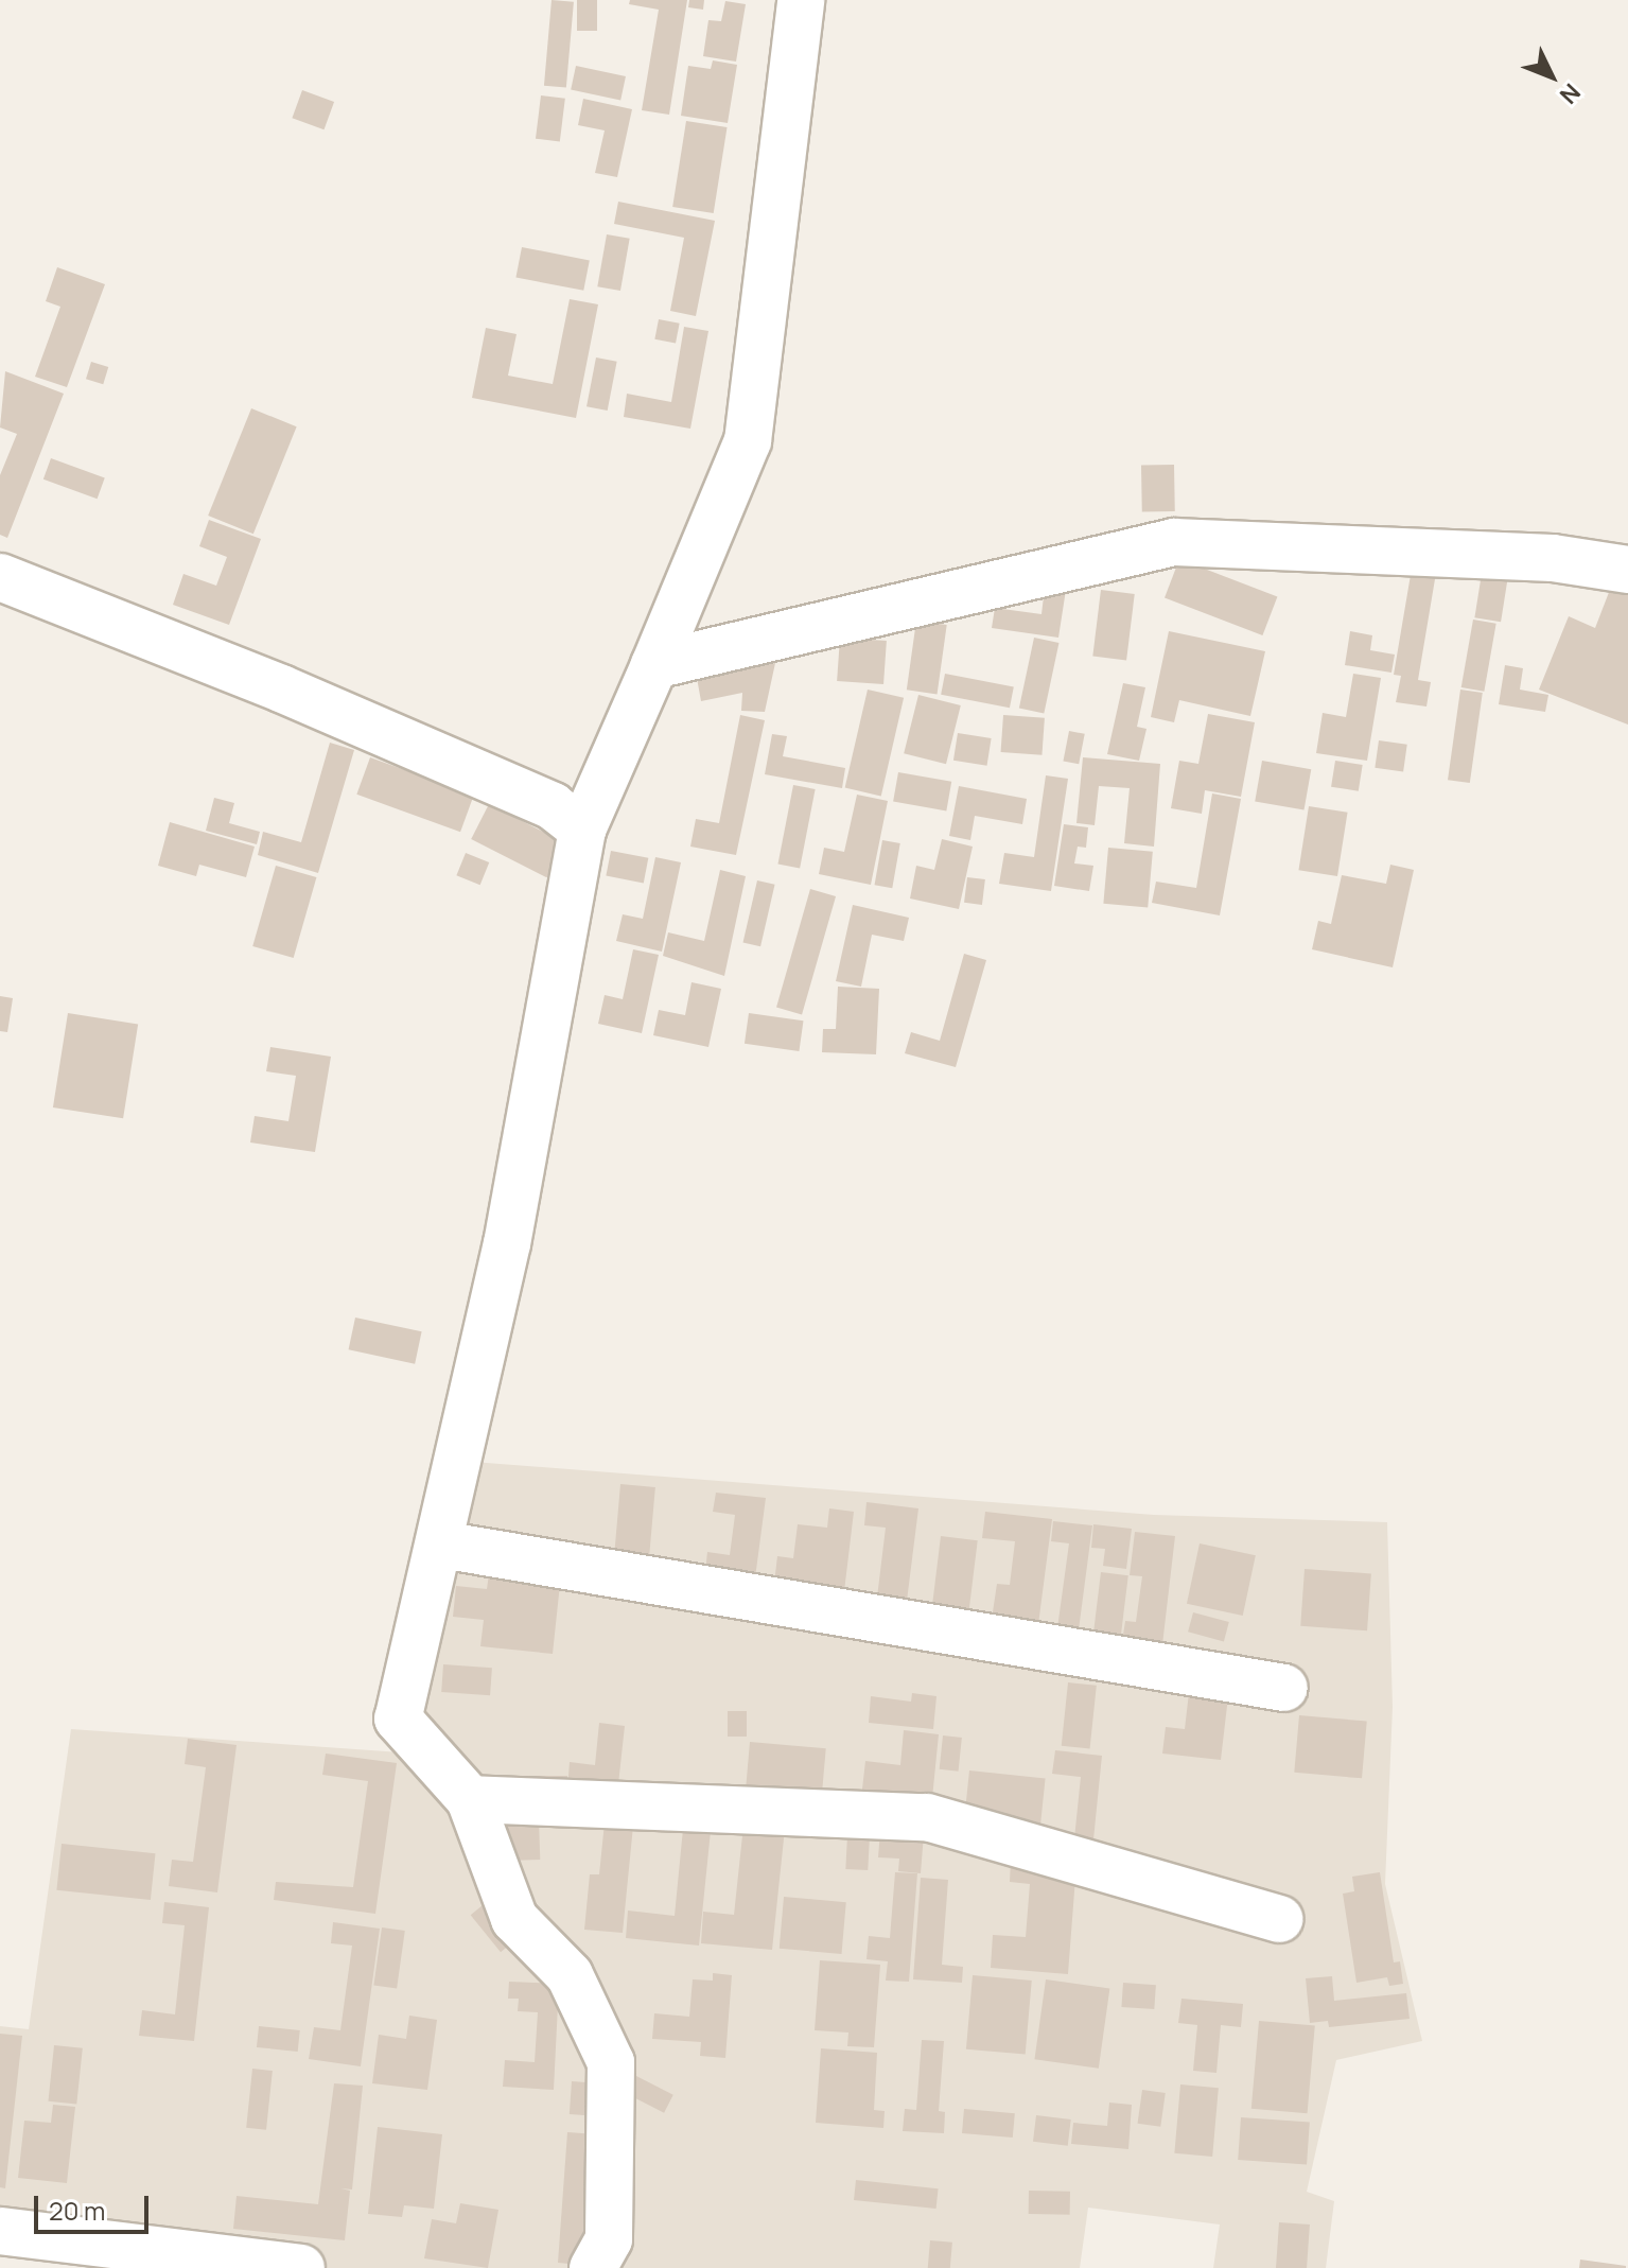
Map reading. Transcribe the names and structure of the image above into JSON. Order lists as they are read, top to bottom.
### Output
{
  "scale_bar": "20 m",
  "north": "bottom right"
}
